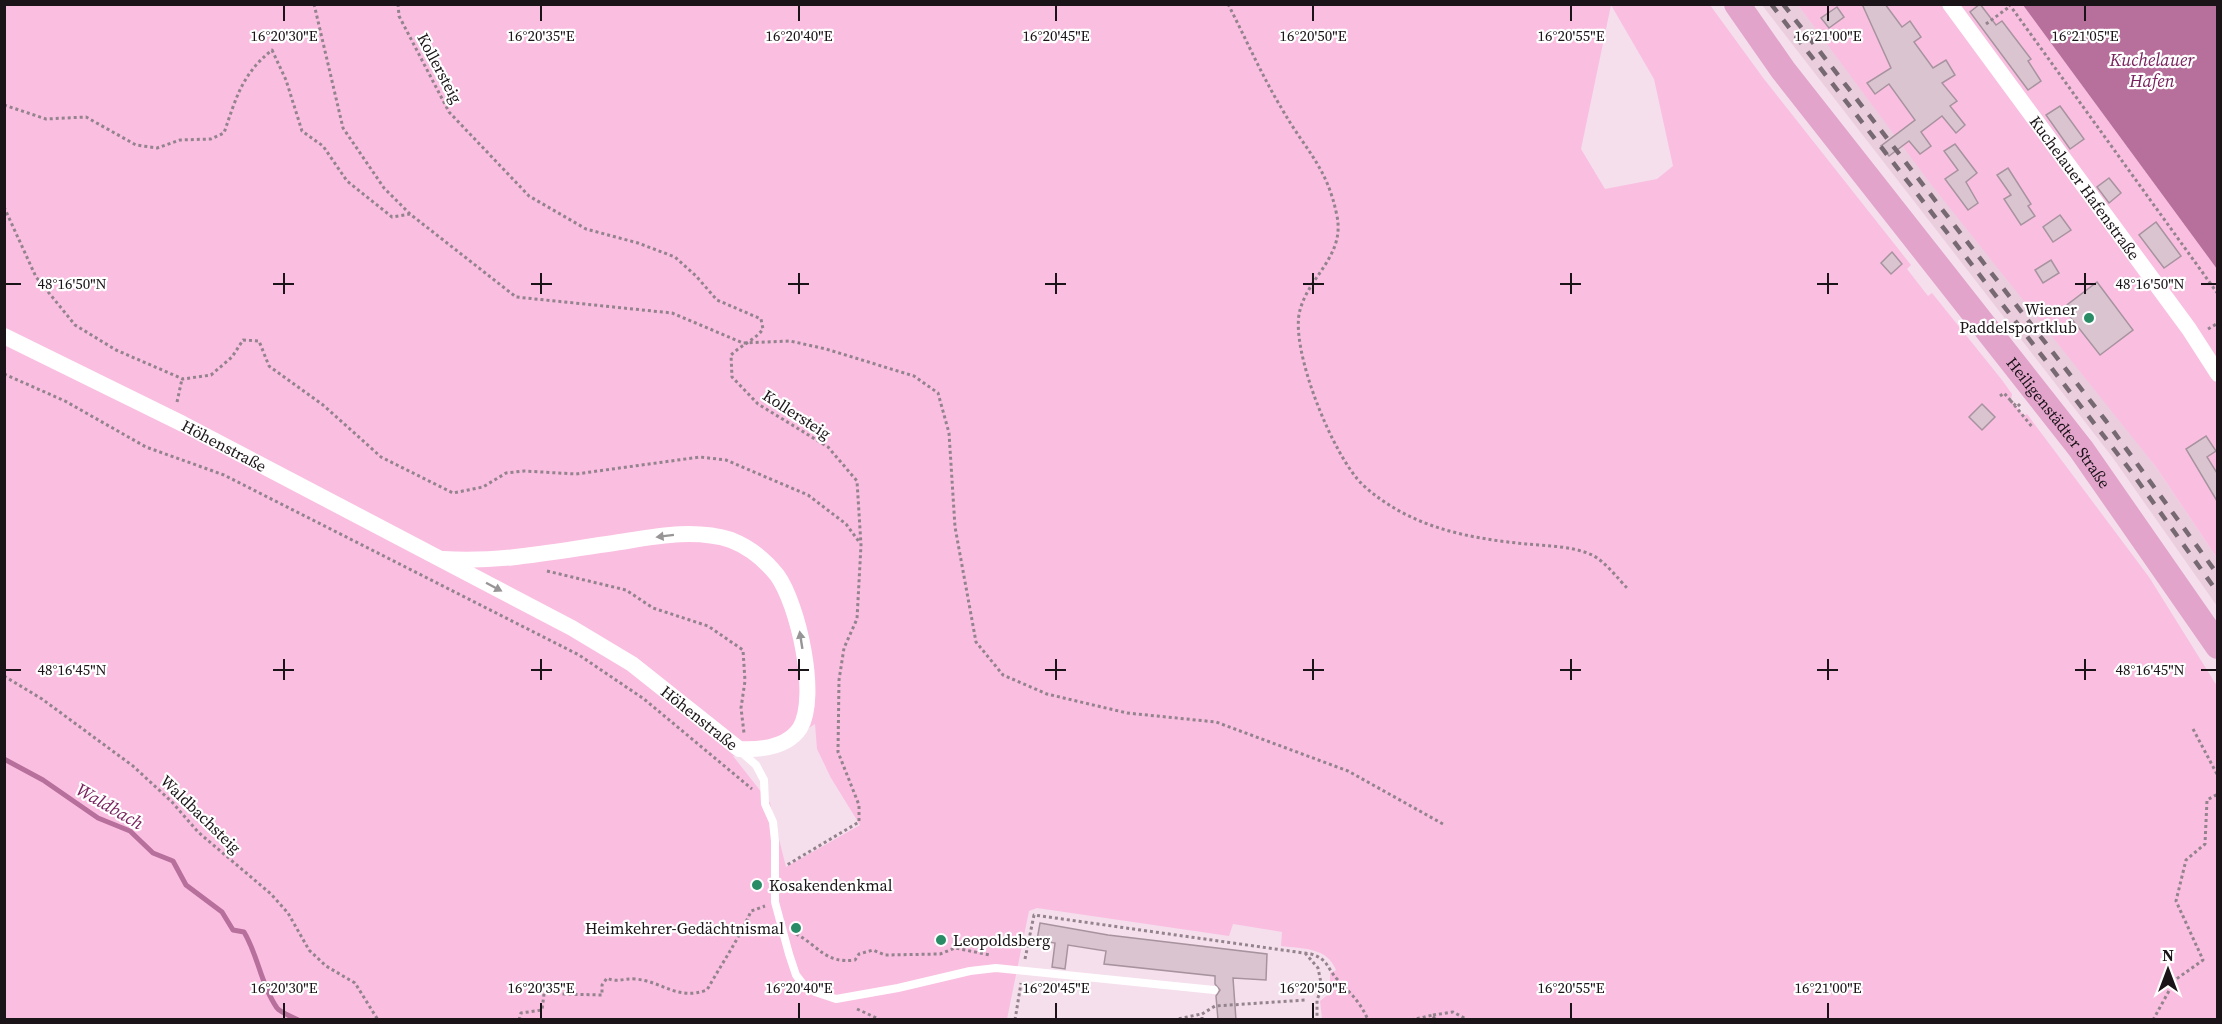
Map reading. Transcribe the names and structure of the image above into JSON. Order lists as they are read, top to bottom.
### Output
{
  "streets": {
    "main road": ["Heiligenstädter Straße"],
    "street": ["Kuchelauer Hafenstraße", "Höhenstraße"],
    "path": ["Kollersteig", "Waldbachsteig"]
  },
  "water": ["Kuchelauer Hafen", "Waldbach"],
  "places": [
    "Wiener Paddelsportklub",
    "Kosakendenkmal",
    "Heimkehrer-Gedächtnismal",
    "Leopoldsberg"
  ],
  "north": "top",
  "coordinates": [
    "16°20'30\"E",
    "16°20'35\"E",
    "16°20'40\"E",
    "16°20'45\"E",
    "16°20'50\"E",
    "16°20'55\"E",
    "16°21'00\"E",
    "16°21'05\"E",
    "48°16'50\"N",
    "48°16'45\"N"
  ]
}
